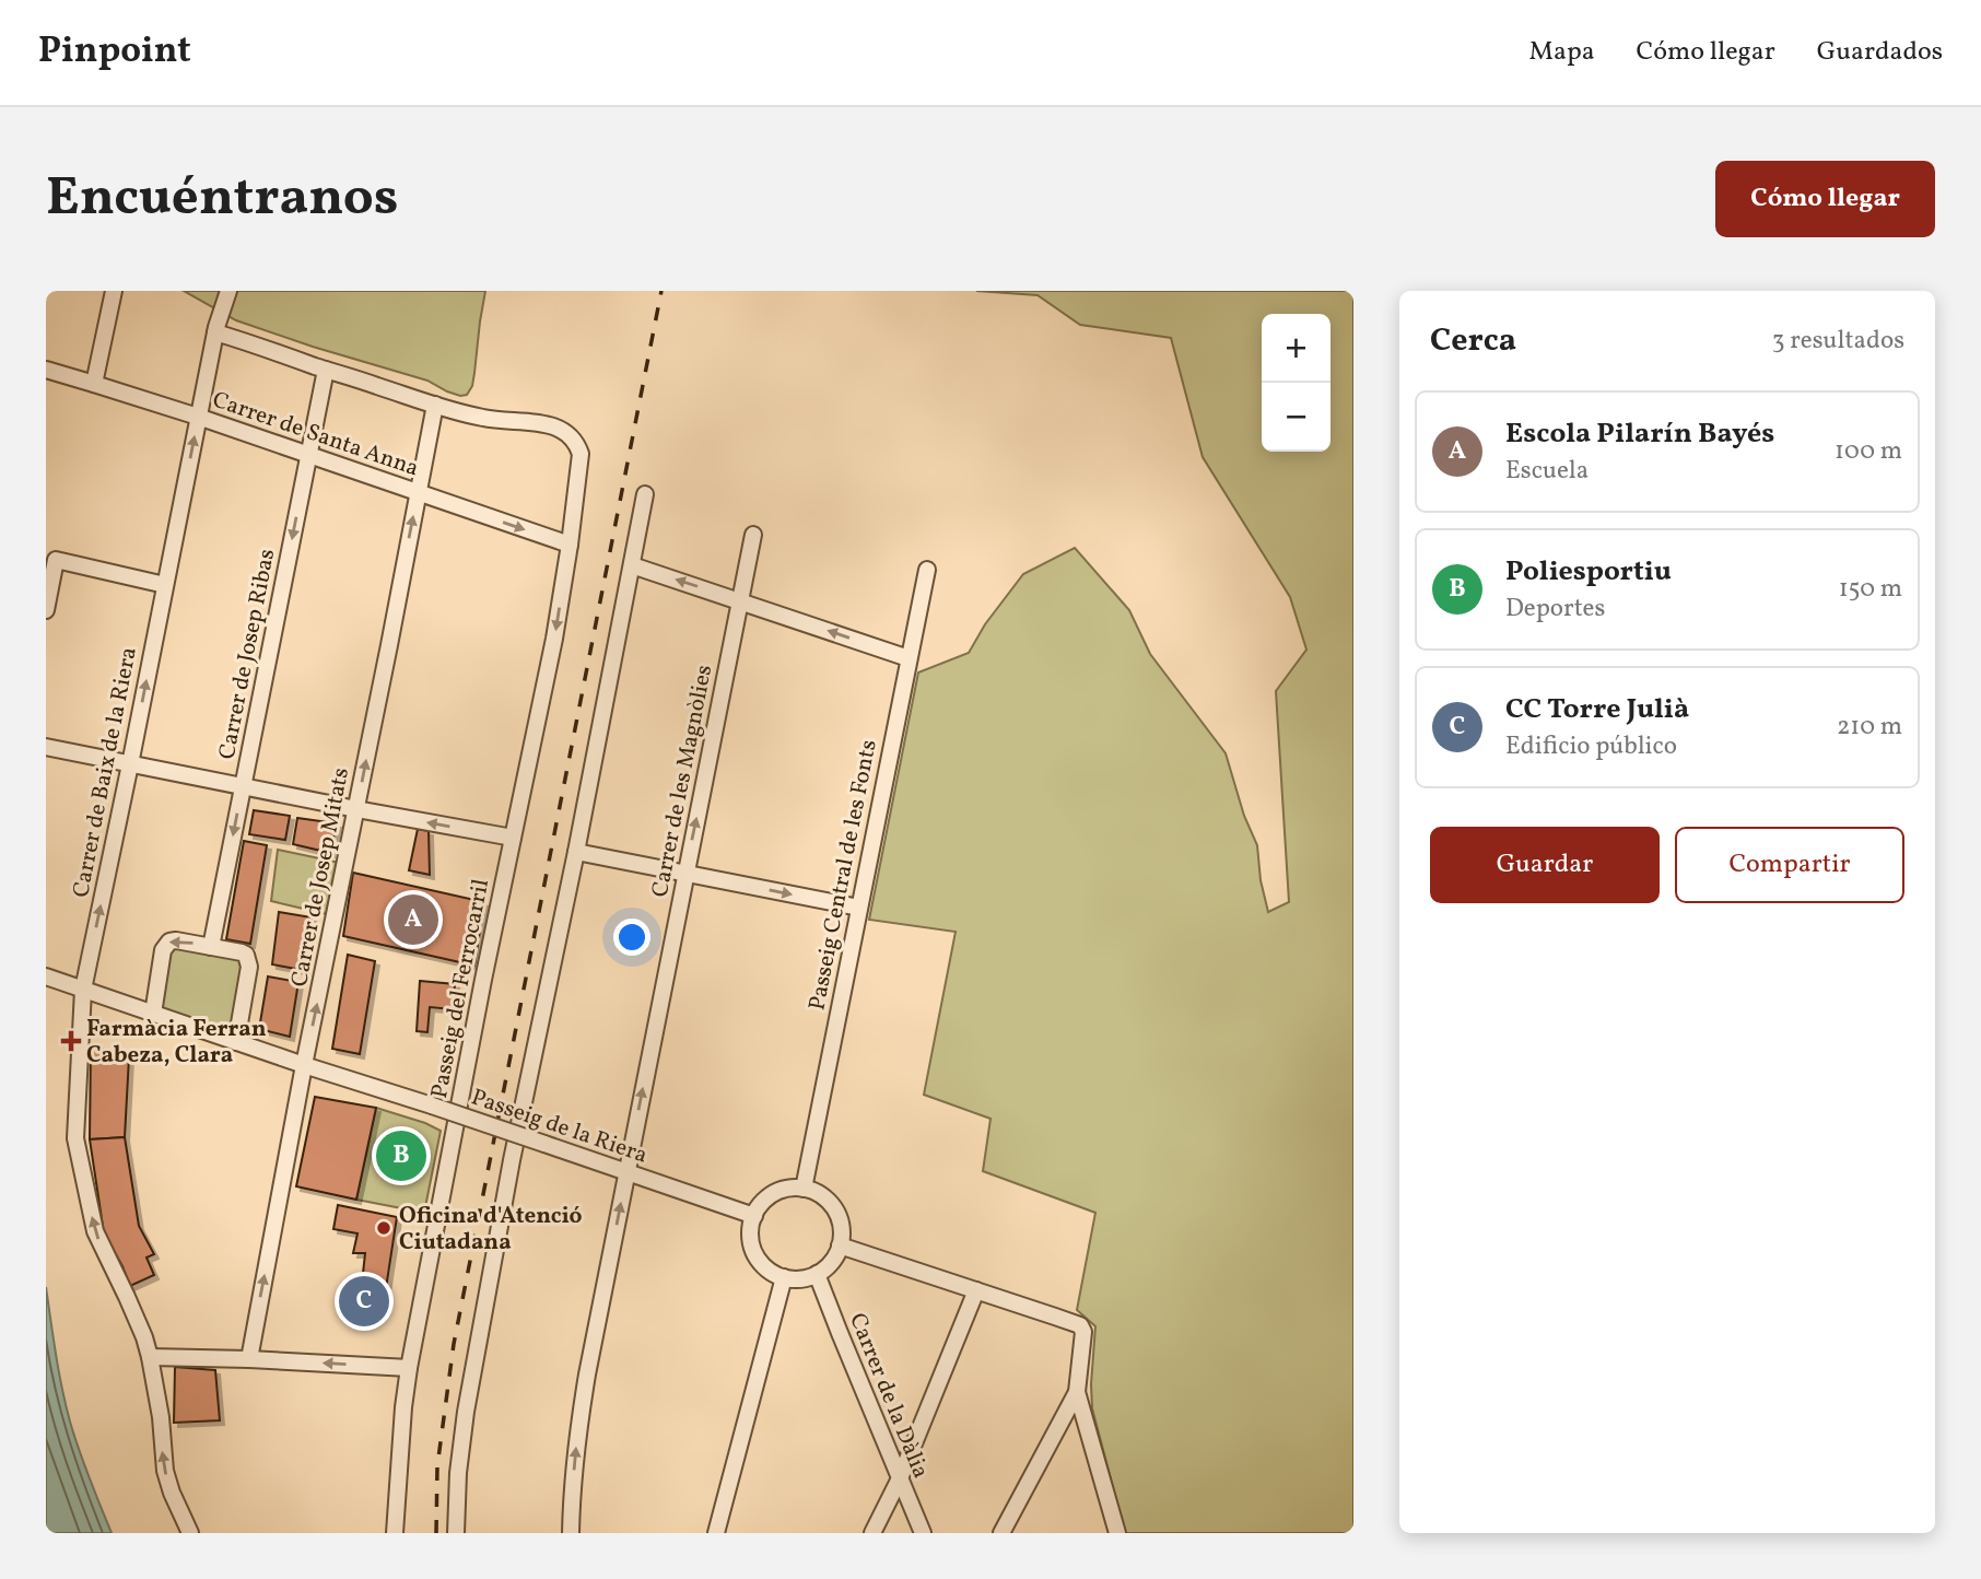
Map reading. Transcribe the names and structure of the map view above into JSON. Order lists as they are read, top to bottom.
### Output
{
  "streets": {
    "street": [
      "Carrer de Santa Anna",
      "Carrer de Josep Ribas",
      "Carrer de Baix de la Riera",
      "Carrer de les Magnòlies",
      "Passeig Central de les Fonts",
      "Carrer de Josep Mitats",
      "Passeig del Ferrocarril",
      "Passeig de la Riera",
      "Carrer de la Dàlia"
    ]
  },
  "crossings": [
    ["Carrer de Santa Anna", "Carrer de Josep Ribas"],
    ["Carrer de Santa Anna", "Carrer de Baix de la Riera"],
    ["Carrer de Santa Anna", "Carrer de Josep Mitats"],
    ["Carrer de Santa Anna", "Passeig del Ferrocarril"],
    ["Carrer de Baix de la Riera", "Passeig de la Riera"],
    ["Carrer de les Magnòlies", "Passeig de la Riera"],
    ["Passeig Central de les Fonts", "Passeig de la Riera"],
    ["Passeig Central de les Fonts", "Carrer de la Dàlia"],
    ["Carrer de Josep Mitats", "Passeig del Ferrocarril"],
    ["Carrer de Josep Mitats", "Passeig de la Riera"],
    ["Passeig de la Riera", "Carrer de la Dàlia"]
  ],
  "one_way": ["Carrer de Josep Ribas", "Carrer de Baix de la Riera", "Carrer de Josep Mitats"],
  "places": {
    "health": ["Farmàcia Ferran Cabeza, Clara"],
    "other": ["Oficina d'Atenció Ciutadana"]
  },
  "page": {
    "header": "Pinpoint",
    "nav": ["Mapa", "Cómo llegar", "Guardados"],
    "buttons": [
      "Cómo llegar",
      ["Guardar", "Compartir"]
    ],
    "title": "Encuéntranos",
    "heading": ["Cerca", "3 resultados"],
    "map_buttons": ["+", "−"],
    "list": [
      {
        "mark": "A",
        "name": "Escola Pilarín Bayés",
        "note": "Escuela",
        "value": "100 m"
      },
      {
        "mark": "B",
        "name": "Poliesportiu",
        "note": "Deportes",
        "value": "150 m"
      },
      {
        "mark": "C",
        "name": "CC Torre Julià",
        "note": "Edificio público",
        "value": "210 m"
      }
    ],
    "pins": ["A", "B", "C"]
  }
}
